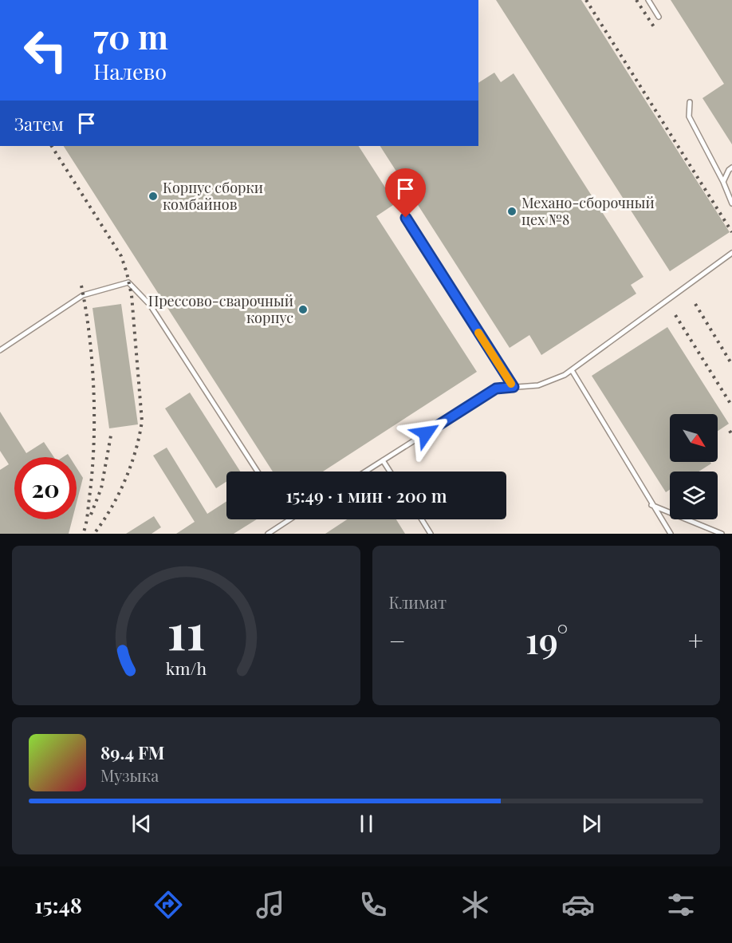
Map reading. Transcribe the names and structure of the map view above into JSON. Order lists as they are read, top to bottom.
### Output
{
  "places": ["Корпус сборки комбайнов", "Механо-сборочный цех №8", "Прессово-сварочный корпус"],
  "north": "bottom right",
  "page": {
    "turn": ["70 m", "Налево"],
    "then": "Затем",
    "limit": "20",
    "trip": "15:49 · 1 мин · 200 m",
    "tile": "Климат",
    "heat": ["−", "19°", "+"],
    "song": ["89.4 FM", "Музыка"],
    "tabs": "15:48",
    "gauge": ["11", "km/h"]
  }
}
